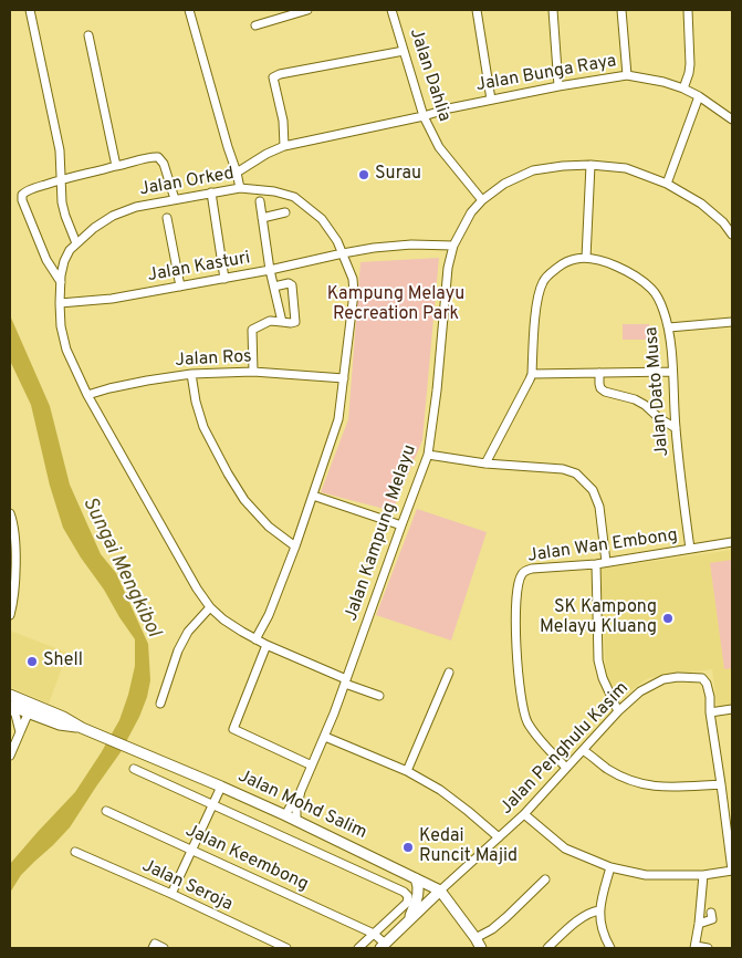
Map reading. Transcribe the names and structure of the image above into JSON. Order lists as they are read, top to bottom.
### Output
{
  "streets": {
    "street": [
      "Jalan Bunga Raya",
      "Jalan Dahlia",
      "Jalan Orked",
      "Jalan Kasturi",
      "Jalan Ros",
      "Jalan Dato Musa",
      "Jalan Kampung Melayu",
      "Jalan Wan Embong",
      "Jalan Penghulu Kasim",
      "Jalan Mohd Salim",
      "Jalan Keembong",
      "Jalan Seroja"
    ]
  },
  "crossings": [
    ["Jalan Bunga Raya", "Jalan Dahlia"],
    ["Jalan Dahlia", "Jalan Kampung Melayu"],
    ["Jalan Orked", "Jalan Kasturi"],
    ["Jalan Orked", "Jalan Ros"],
    ["Jalan Orked", "Jalan Kampung Melayu"],
    ["Jalan Kasturi", "Jalan Kampung Melayu"],
    ["Jalan Dato Musa", "Jalan Wan Embong"],
    ["Jalan Kampung Melayu", "Jalan Mohd Salim"],
    ["Jalan Wan Embong", "Jalan Penghulu Kasim"],
    ["Jalan Penghulu Kasim", "Jalan Mohd Salim"],
    ["Jalan Mohd Salim", "Jalan Keembong"]
  ],
  "water": ["Sungai Mengkibol"],
  "parks": ["Kampung Melayu Recreation Park"],
  "places": [
    "Surau",
    "SK Kampong Melayu Kluang",
    "Shell",
    "Kedai Runcit Majid"
  ]
}
